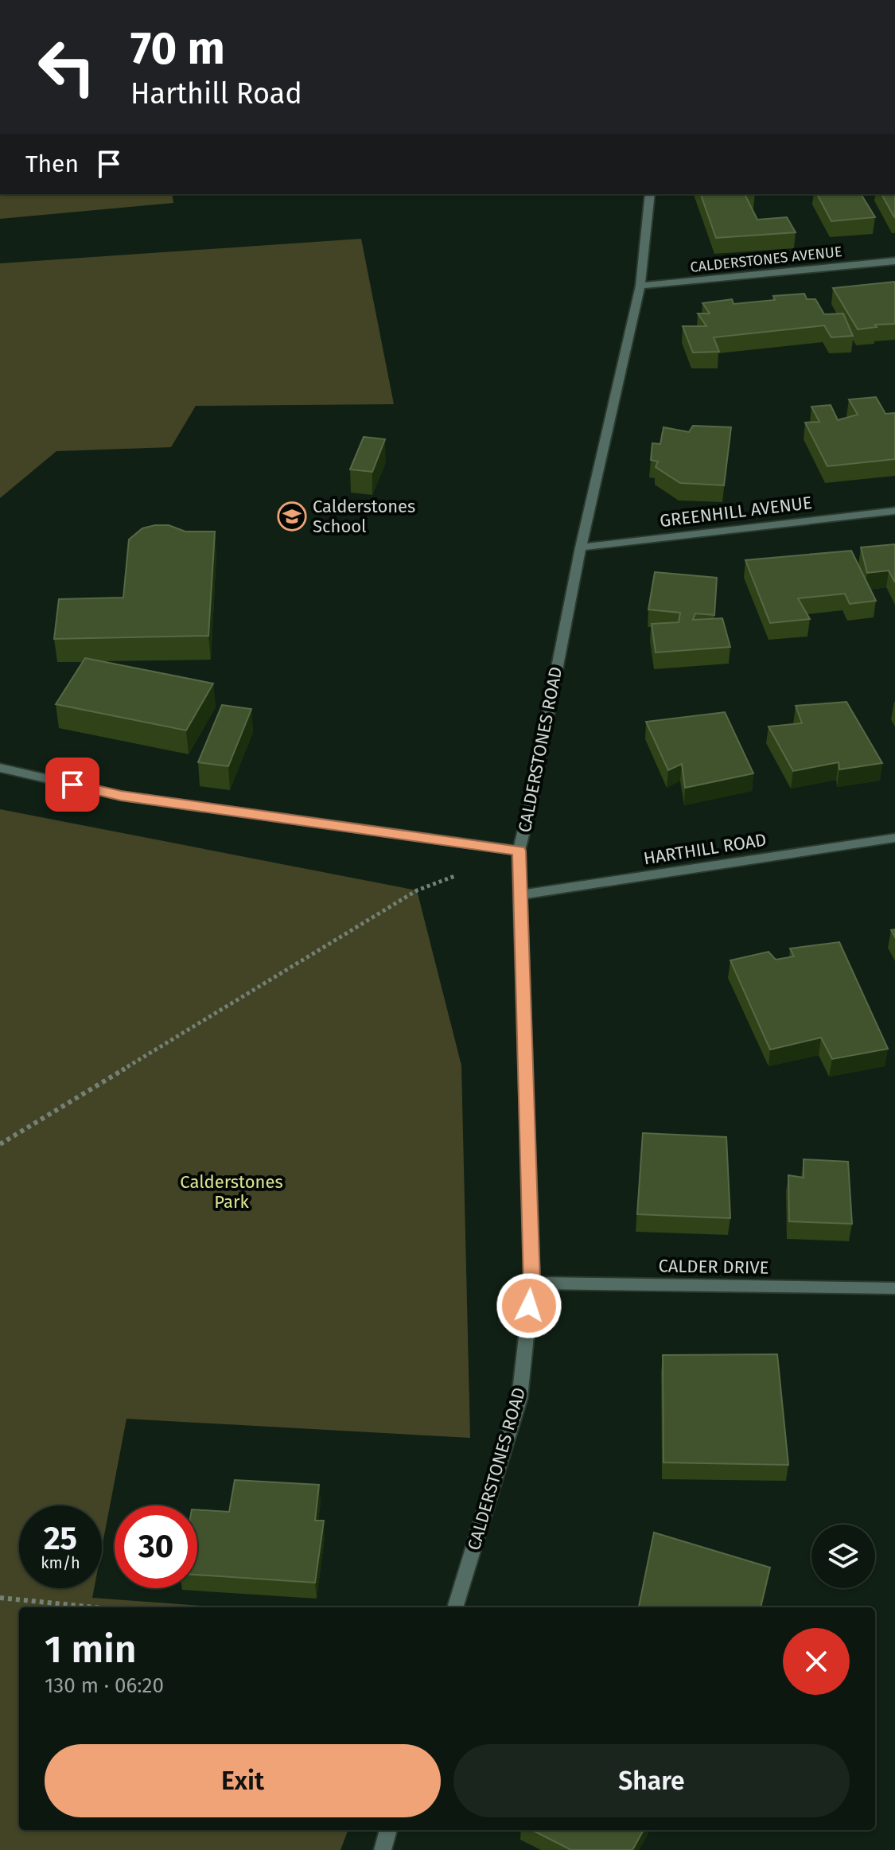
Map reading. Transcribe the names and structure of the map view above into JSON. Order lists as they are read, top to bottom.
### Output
{
  "streets": {
    "street": [
      "CALDERSTONES AVENUE",
      "GREENHILL AVENUE",
      "CALDERSTONES ROAD",
      "HARTHILL ROAD",
      "CALDER DRIVE"
    ]
  },
  "crossings": [
    ["CALDERSTONES AVENUE", "CALDERSTONES ROAD"],
    ["GREENHILL AVENUE", "CALDERSTONES ROAD"],
    ["CALDERSTONES ROAD", "HARTHILL ROAD"],
    ["CALDERSTONES ROAD", "CALDER DRIVE"]
  ],
  "parks": ["Calderstones Park"],
  "places": {
    "school or university": ["Calderstones School"]
  },
  "page": {
    "turn": ["70 m", "Harthill Road"],
    "then": "Then",
    "speed": "25 km/h",
    "limit": "30",
    "heading": ["1 min", "130 m · 06:20"],
    "buttons": ["Exit", "Share"]
  }
}
